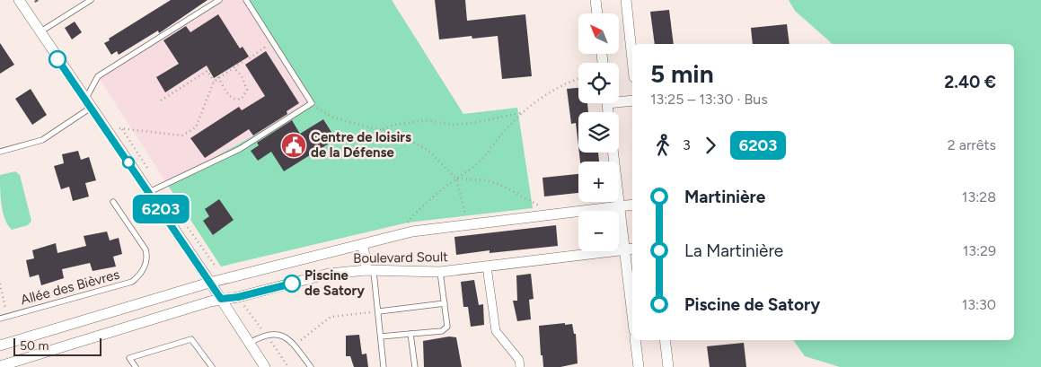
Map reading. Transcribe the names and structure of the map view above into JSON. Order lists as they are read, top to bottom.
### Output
{
  "streets": {
    "street": ["Boulevard Soult"],
    "lane": ["Allée des Bièvres"]
  },
  "places": {
    "public building": ["Centre de loisirs de la Défense"],
    "other": ["Piscine de Satory"]
  },
  "lines": ["bus line 6203"],
  "scale_bar": "50 m",
  "north": "top left",
  "page": {
    "on_map": "6203",
    "map_buttons": ["+", "−"],
    "heading": ["5 min", "13:25 – 13:30 · Bus", "2.40 €"],
    "legs": ["3", "6203", "2 arrêts"],
    "list": [
      {
        "name": "Martinière",
        "value": "13:28"
      },
      {
        "name": "La Martinière",
        "value": "13:29"
      },
      {
        "name": "Piscine de Satory",
        "value": "13:30"
      }
    ],
    "scale": "50 m"
  }
}
